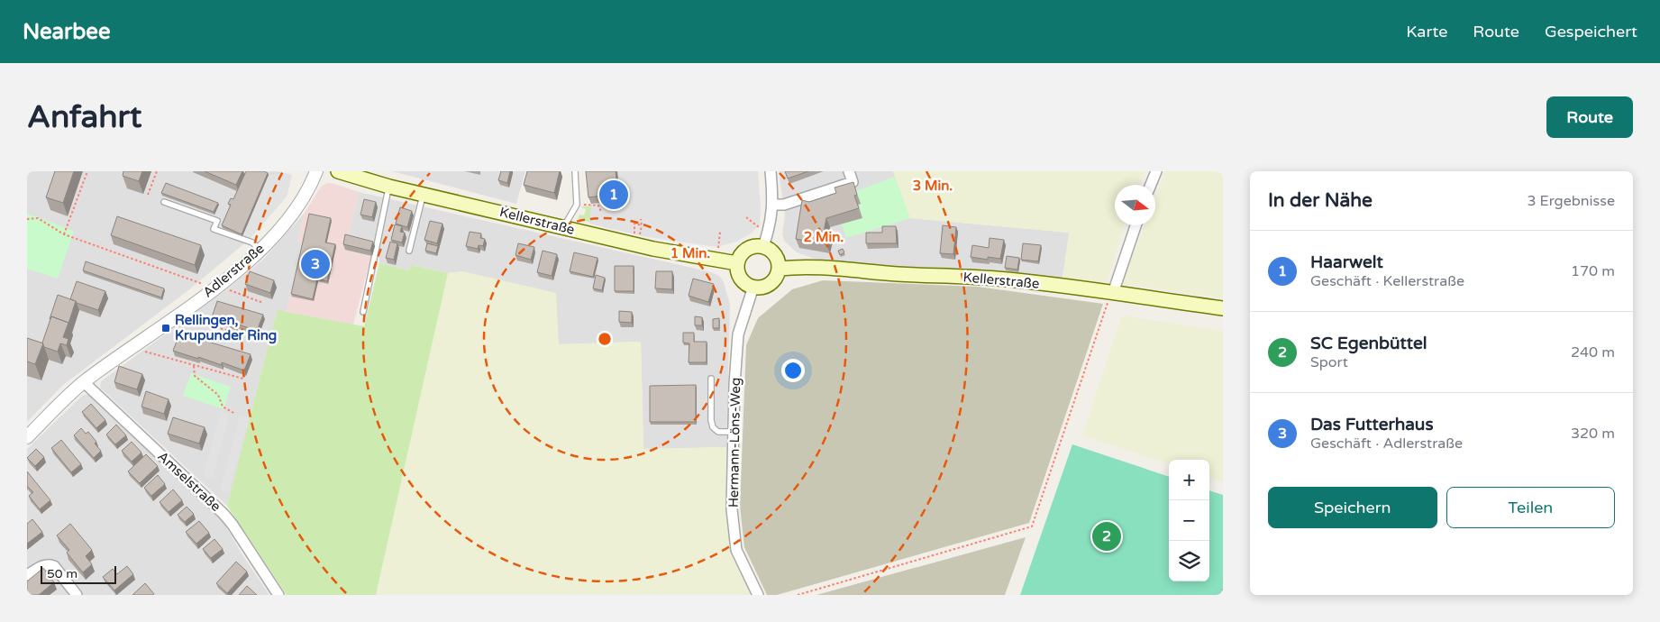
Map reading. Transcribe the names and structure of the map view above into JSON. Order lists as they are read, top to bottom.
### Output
{
  "streets": {
    "main road": ["Kellerstraße"],
    "street": ["Adlerstraße", "Hermann-Löns-Weg", "Amselstraße"]
  },
  "crossings": [
    ["Kellerstraße", "Hermann-Löns-Weg"],
    ["Adlerstraße", "Amselstraße"]
  ],
  "places": {
    "transit": ["Rellingen, Krupunder Ring"]
  },
  "scale_bar": "50 m",
  "north": "right",
  "page": {
    "header": "Nearbee",
    "nav": ["Karte", "Route", "Gespeichert"],
    "buttons": [
      "Route",
      ["Speichern", "Teilen"]
    ],
    "title": "Anfahrt",
    "heading": ["In der Nähe", "3 Ergebnisse"],
    "pins": ["1", "3", "2"],
    "list": [
      {
        "mark": "1",
        "name": "Haarwelt",
        "note": "Geschäft · Kellerstraße",
        "value": "170 m"
      },
      {
        "mark": "2",
        "name": "SC Egenbüttel",
        "note": "Sport",
        "value": "240 m"
      },
      {
        "mark": "3",
        "name": "Das Futterhaus",
        "note": "Geschäft · Adlerstraße",
        "value": "320 m"
      }
    ],
    "map_buttons": ["+", "−"],
    "scale": "50 m"
  },
  "rings": ["3 Min.", "2 Min.", "1 Min."]
}
